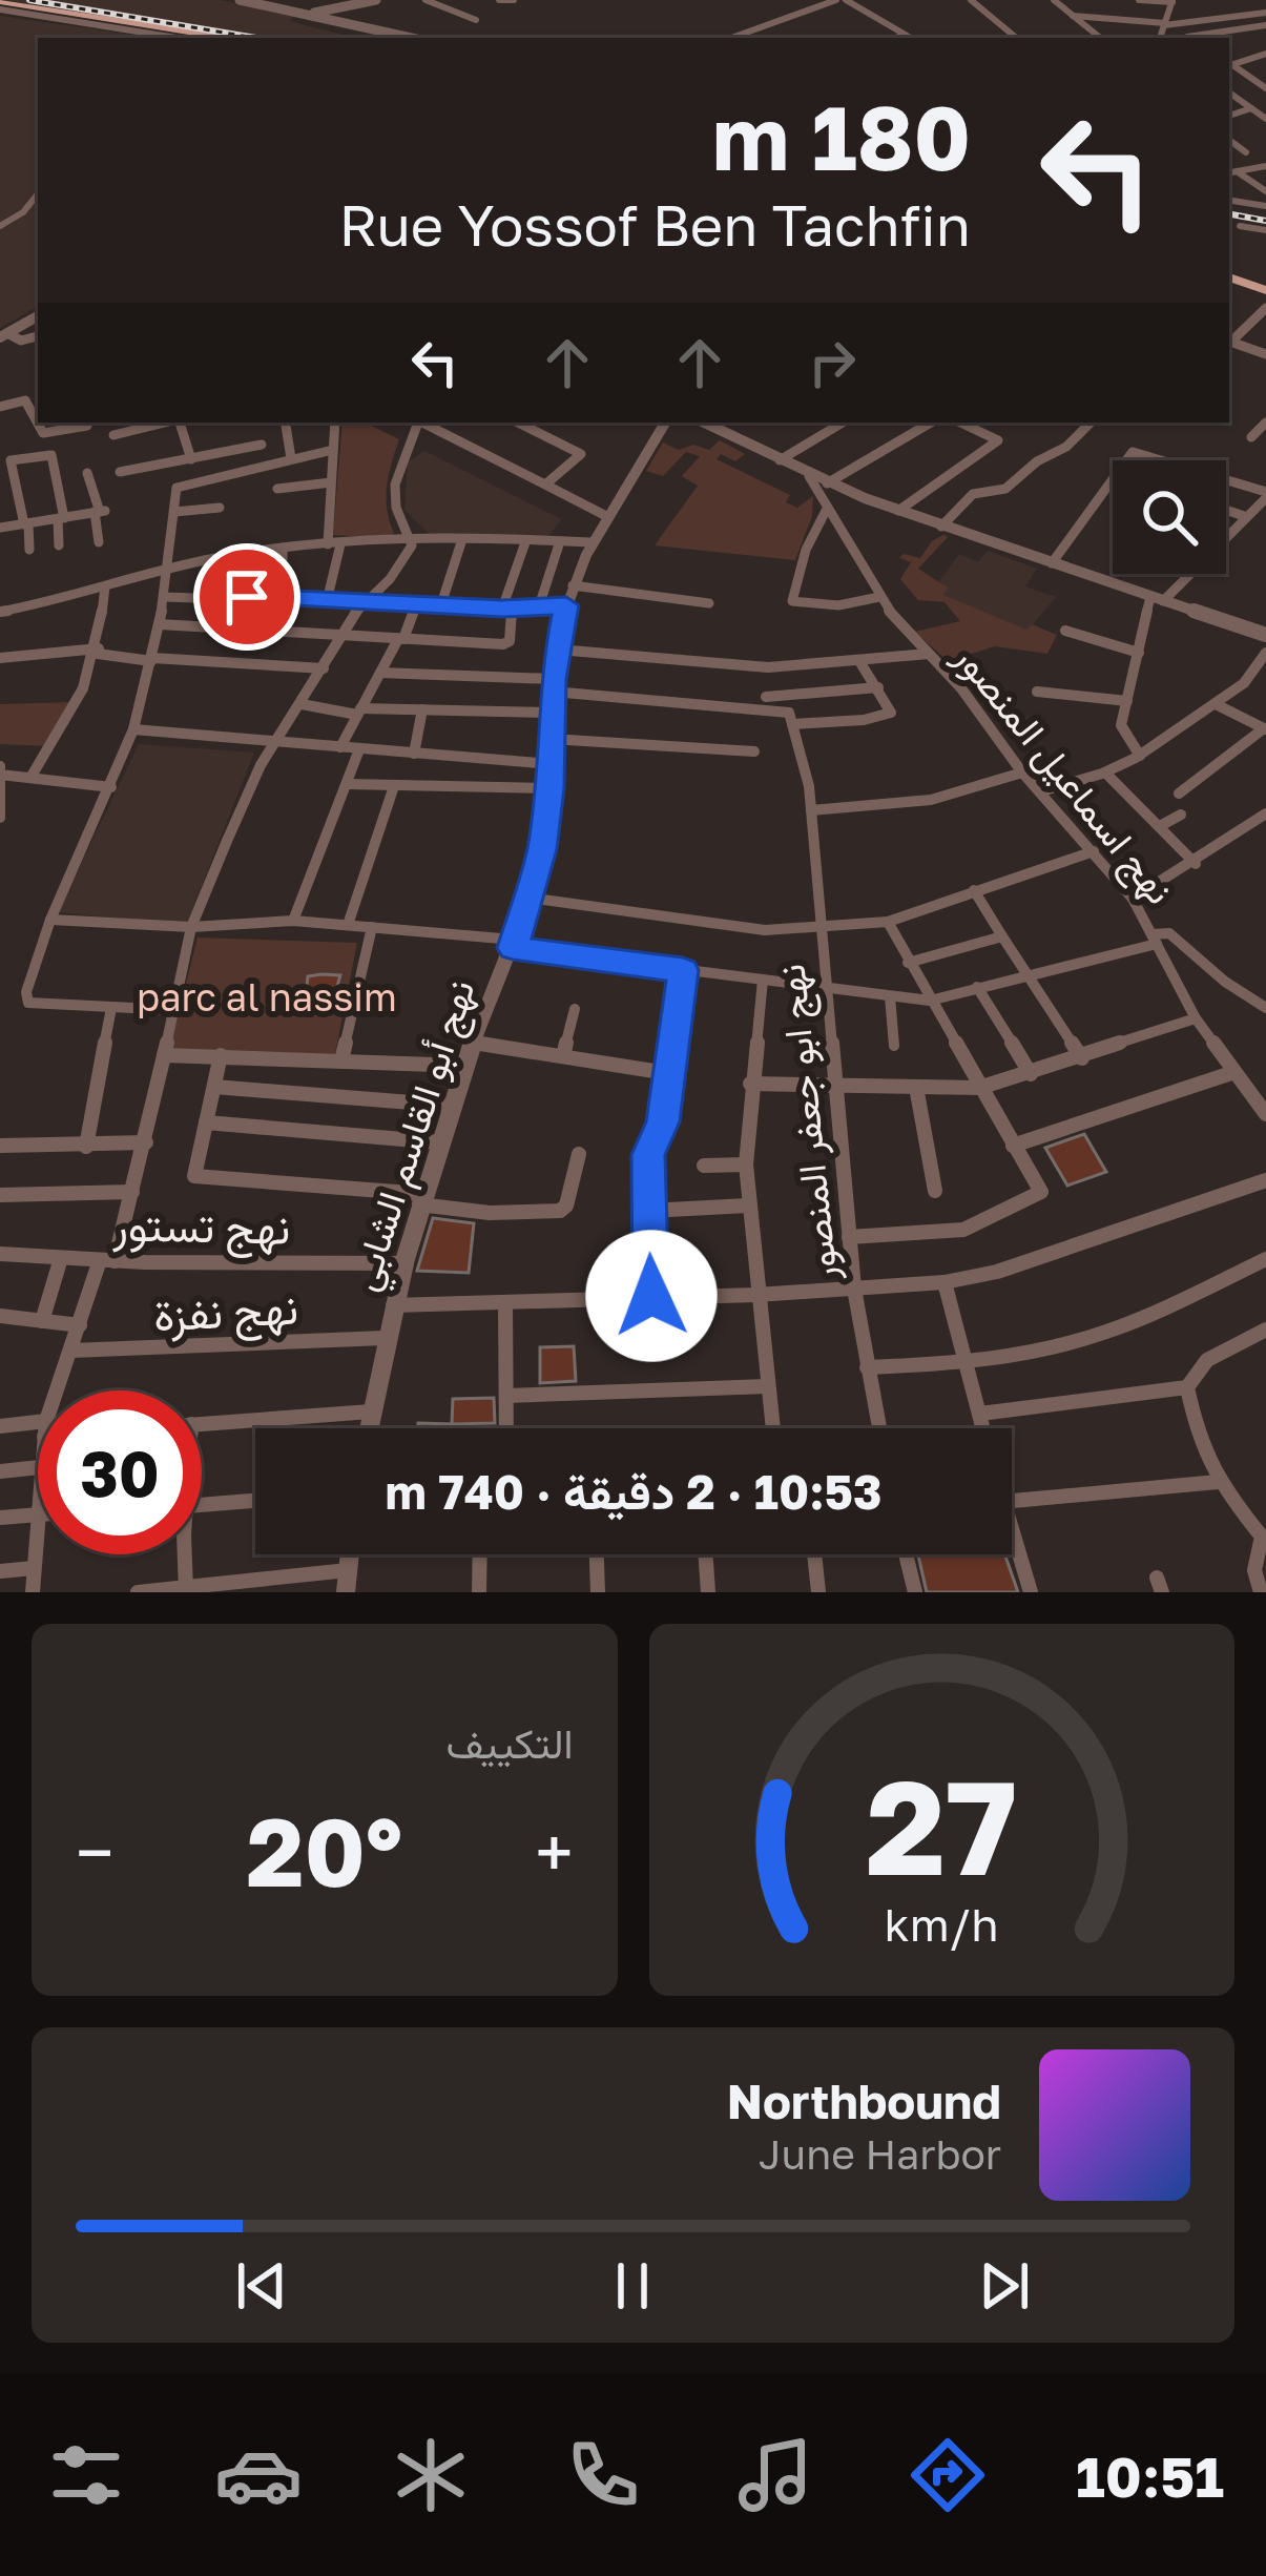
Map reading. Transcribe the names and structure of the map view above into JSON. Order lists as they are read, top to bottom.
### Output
{
  "streets": {
    "street": [
      "نهج اسماعيل المنصور",
      "نهج ابو جعفر المنصور",
      "نهج أبو القاسم الشابي",
      "نهج تستور",
      "نهج نفزة"
    ]
  },
  "crossings": [
    ["نهج أبو القاسم الشابي", "نهج تستور"],
    ["نهج أبو القاسم الشابي", "نهج نفزة"]
  ],
  "parks": ["parc al nassim"],
  "page": {
    "turn": ["180 m", "Rue Yossof Ben Tachfin"],
    "limit": "30",
    "trip": "10:53 · 2 دقيقة · 740 m",
    "tile": "التكييف",
    "heat": ["−", "20°", "+"],
    "song": ["Northbound", "June Harbor"],
    "tabs": "10:51",
    "gauge": ["27", "km/h"]
  }
}
